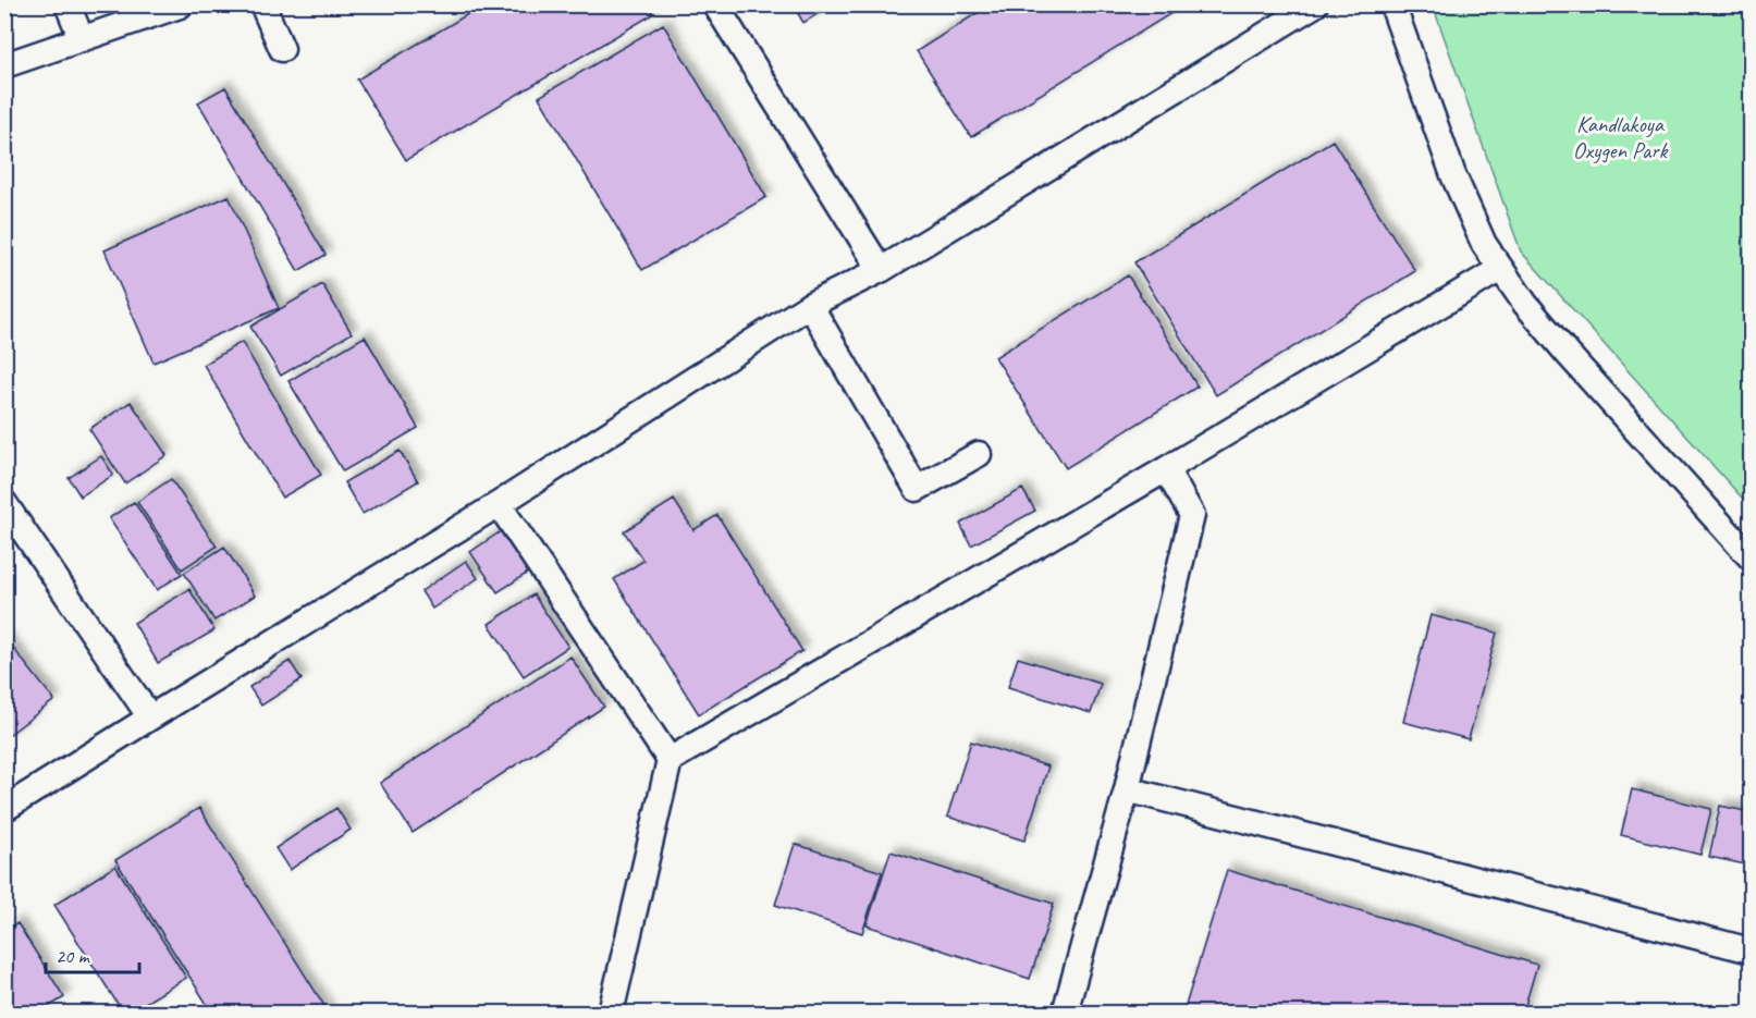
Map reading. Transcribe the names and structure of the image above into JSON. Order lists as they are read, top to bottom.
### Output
{
  "parks": ["Kandlakoya Oxygen Park"],
  "scale_bar": "20 m"
}
